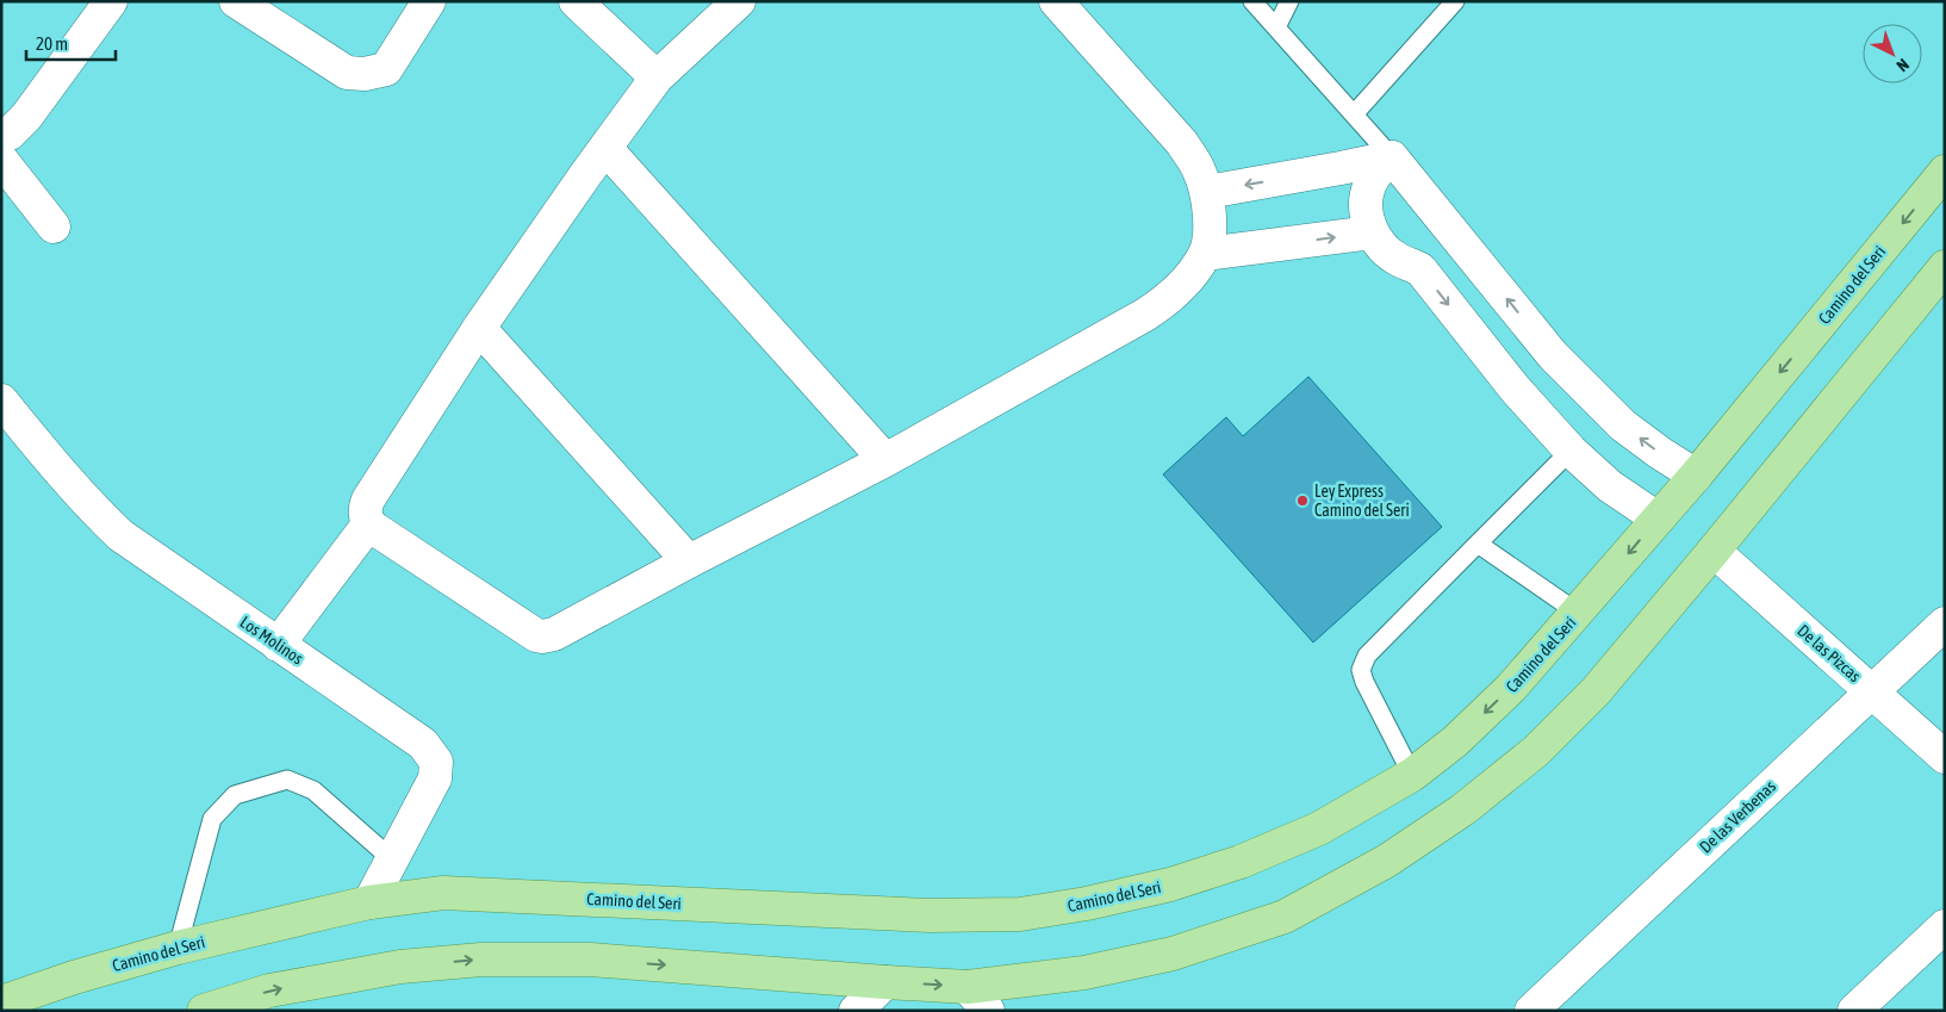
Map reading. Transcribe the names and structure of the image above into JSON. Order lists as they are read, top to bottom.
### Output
{
  "streets": {
    "main road": ["Camino del Seri"],
    "street": ["Los Molinos", "De las Pizcas", "De las Verbenas"]
  },
  "crossings": [
    ["Camino del Seri", "Los Molinos"],
    ["De las Pizcas", "De las Verbenas"]
  ],
  "places": ["Ley Express Camino del Seri"],
  "scale_bar": "20 m",
  "north": "bottom right"
}
